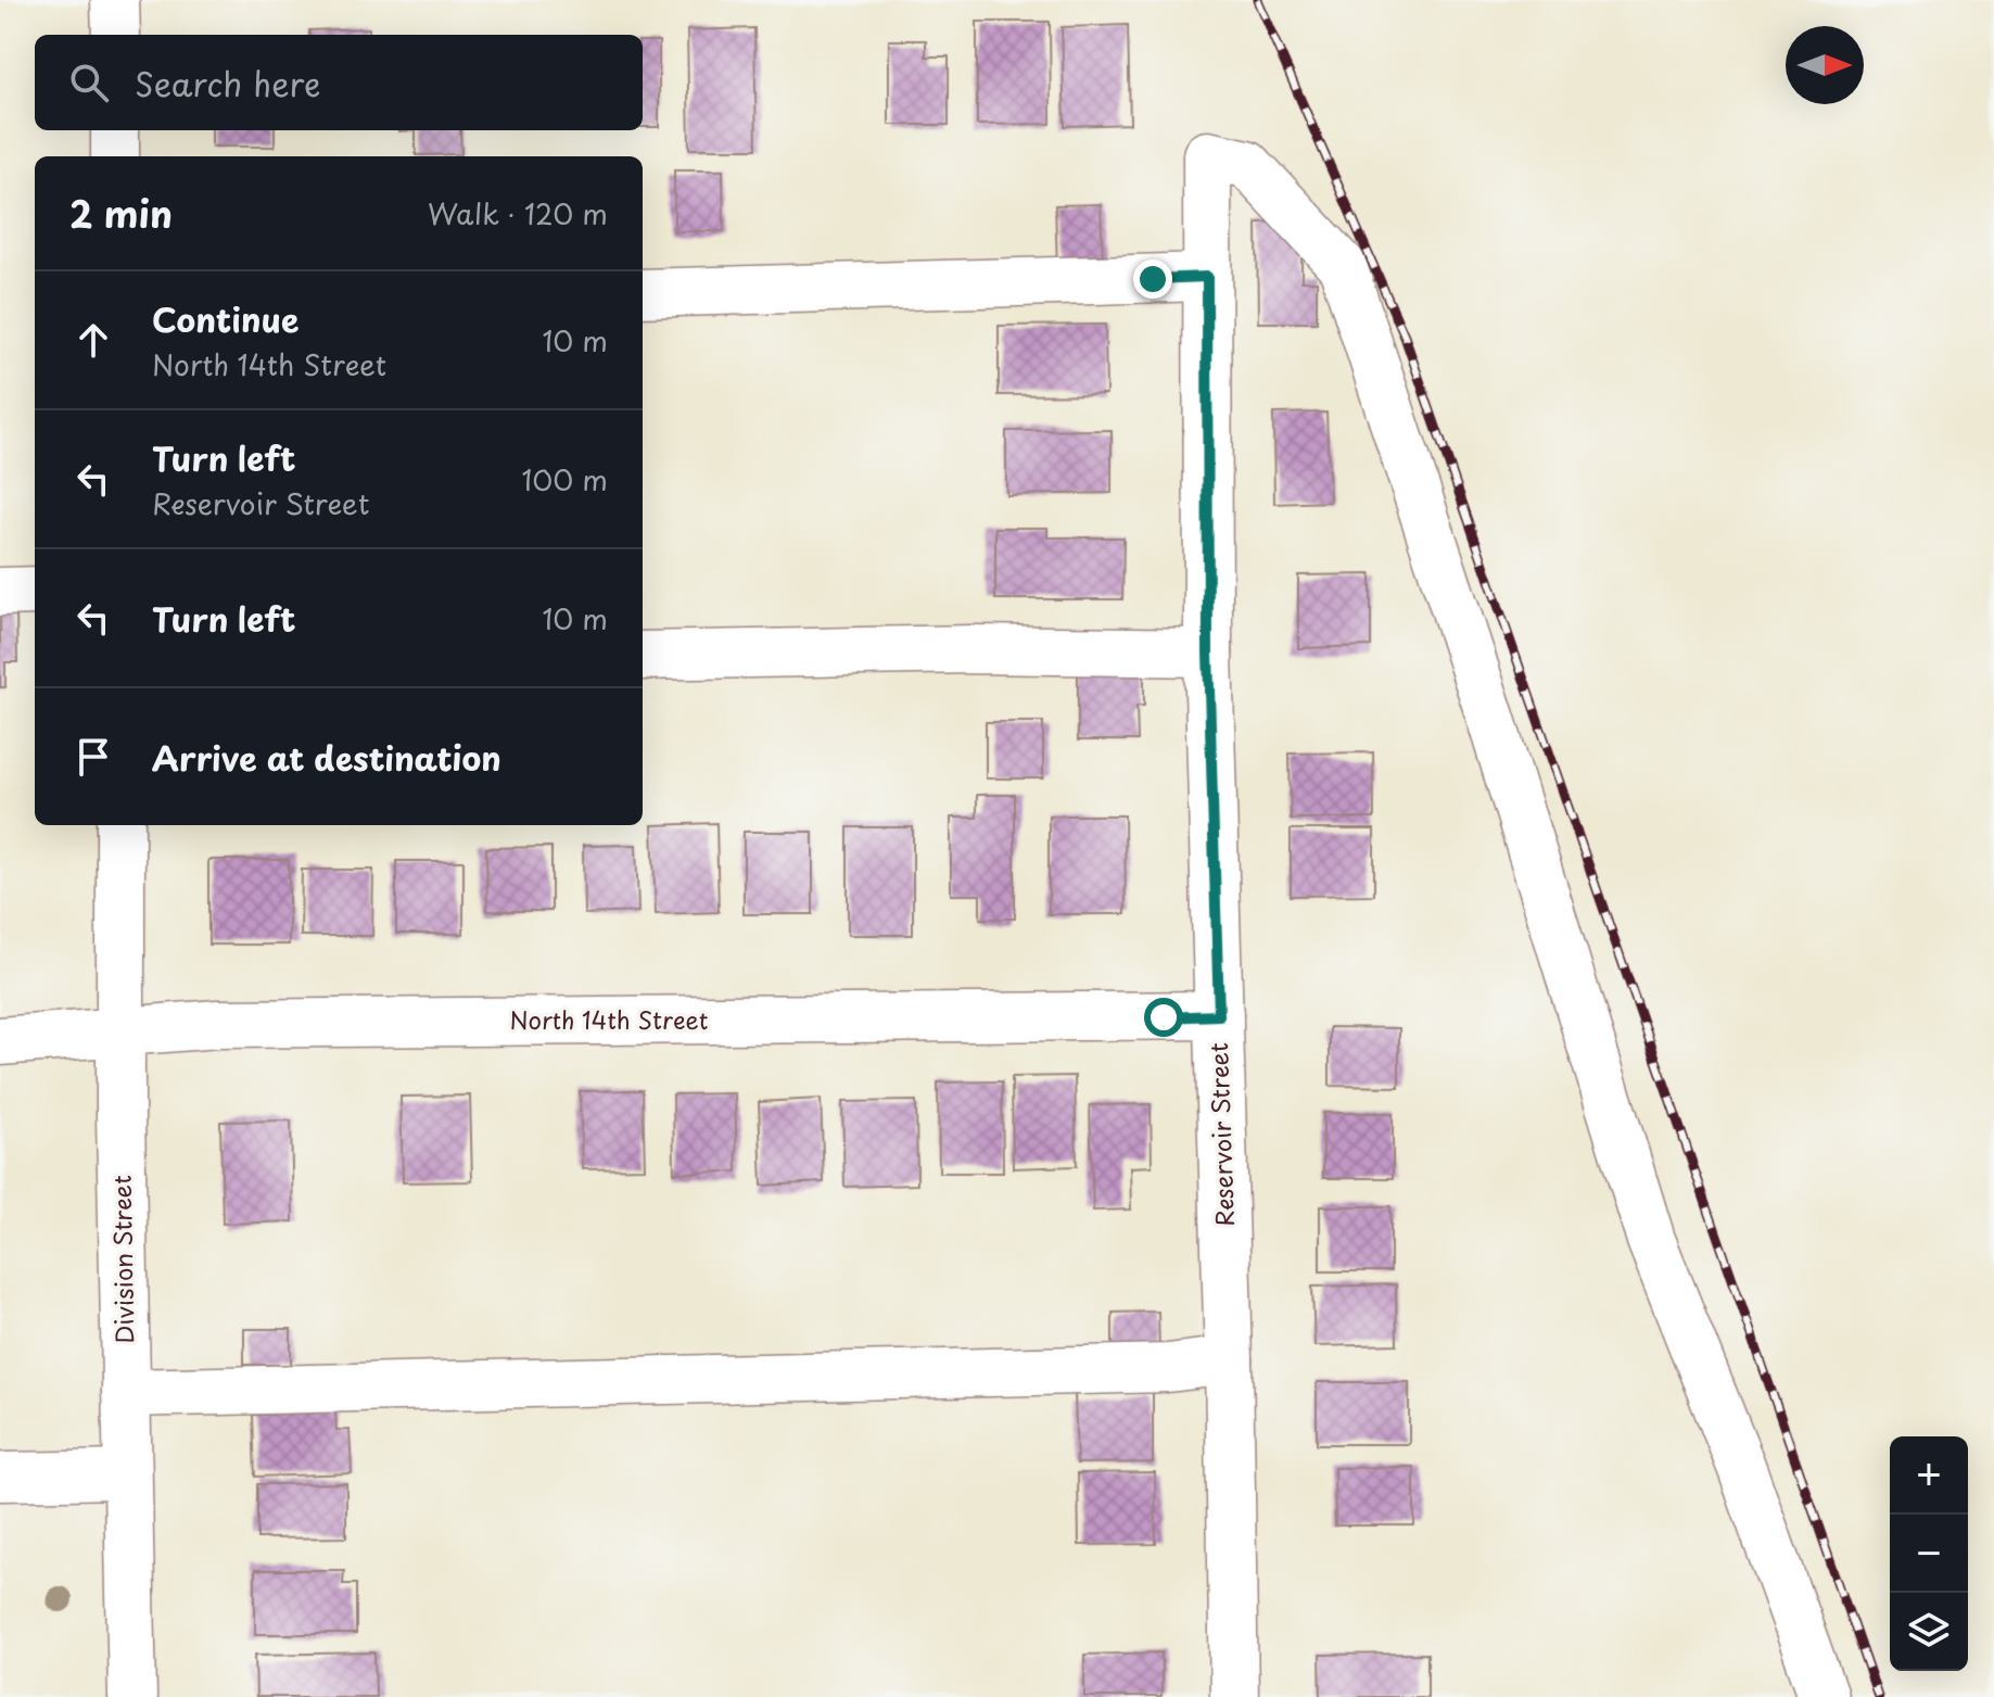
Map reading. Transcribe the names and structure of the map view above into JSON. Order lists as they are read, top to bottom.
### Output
{
  "streets": {
    "street": ["North 14th Street", "Reservoir Street", "Division Street"]
  },
  "crossings": [
    ["North 14th Street", "Reservoir Street"],
    ["North 14th Street", "Division Street"]
  ],
  "north": "right",
  "page": {
    "search": "Search here",
    "heading": ["2 min", "Walk · 120 m"],
    "list": [
      ["Continue", "North 14th Street", "10 m"],
      ["Turn left", "Reservoir Street", "100 m"],
      ["Turn left", "10 m"],
      "Arrive at destination"
    ],
    "map_buttons": ["+", "−"]
  }
}
